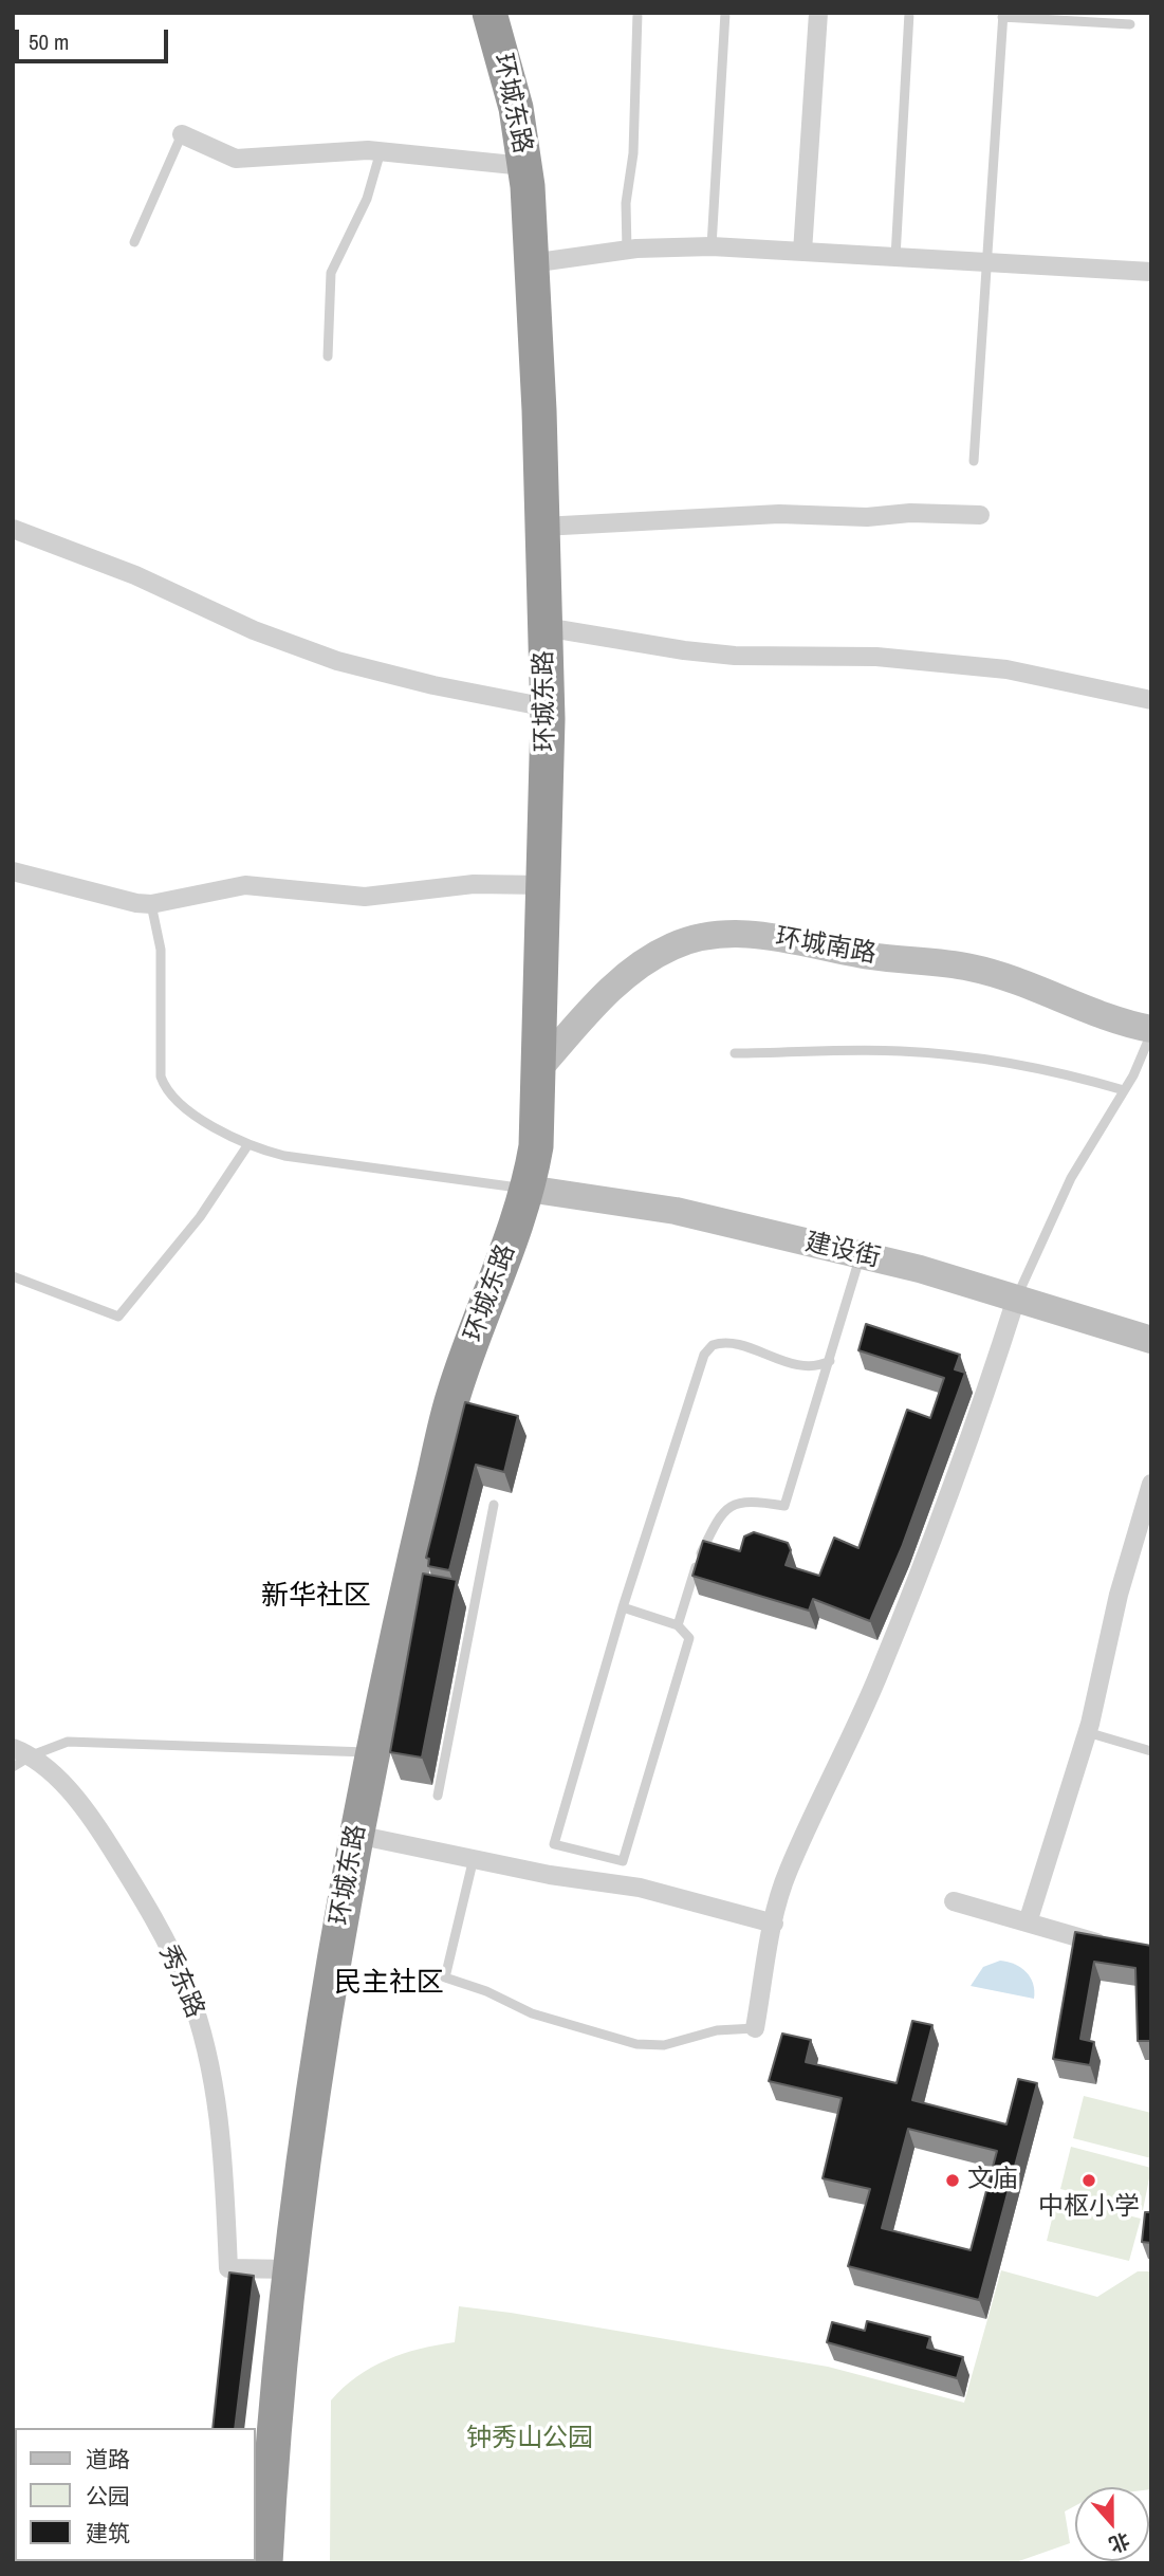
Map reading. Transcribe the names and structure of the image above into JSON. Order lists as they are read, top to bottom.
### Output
{
  "streets": {
    "highway": ["环城东路"],
    "street": ["环城南路", "建设街", "秀东路"]
  },
  "crossings": [
    ["环城东路", "环城南路"],
    ["环城东路", "建设街"],
    ["环城东路", "秀东路"]
  ],
  "districts": ["新华社区", "民主社区"],
  "parks": ["钟秀山公园"],
  "places": ["文庙", "中枢小学"],
  "legend": ["道路", "公园", "建筑"],
  "scale_bar": "50 m",
  "north": "bottom"
}
